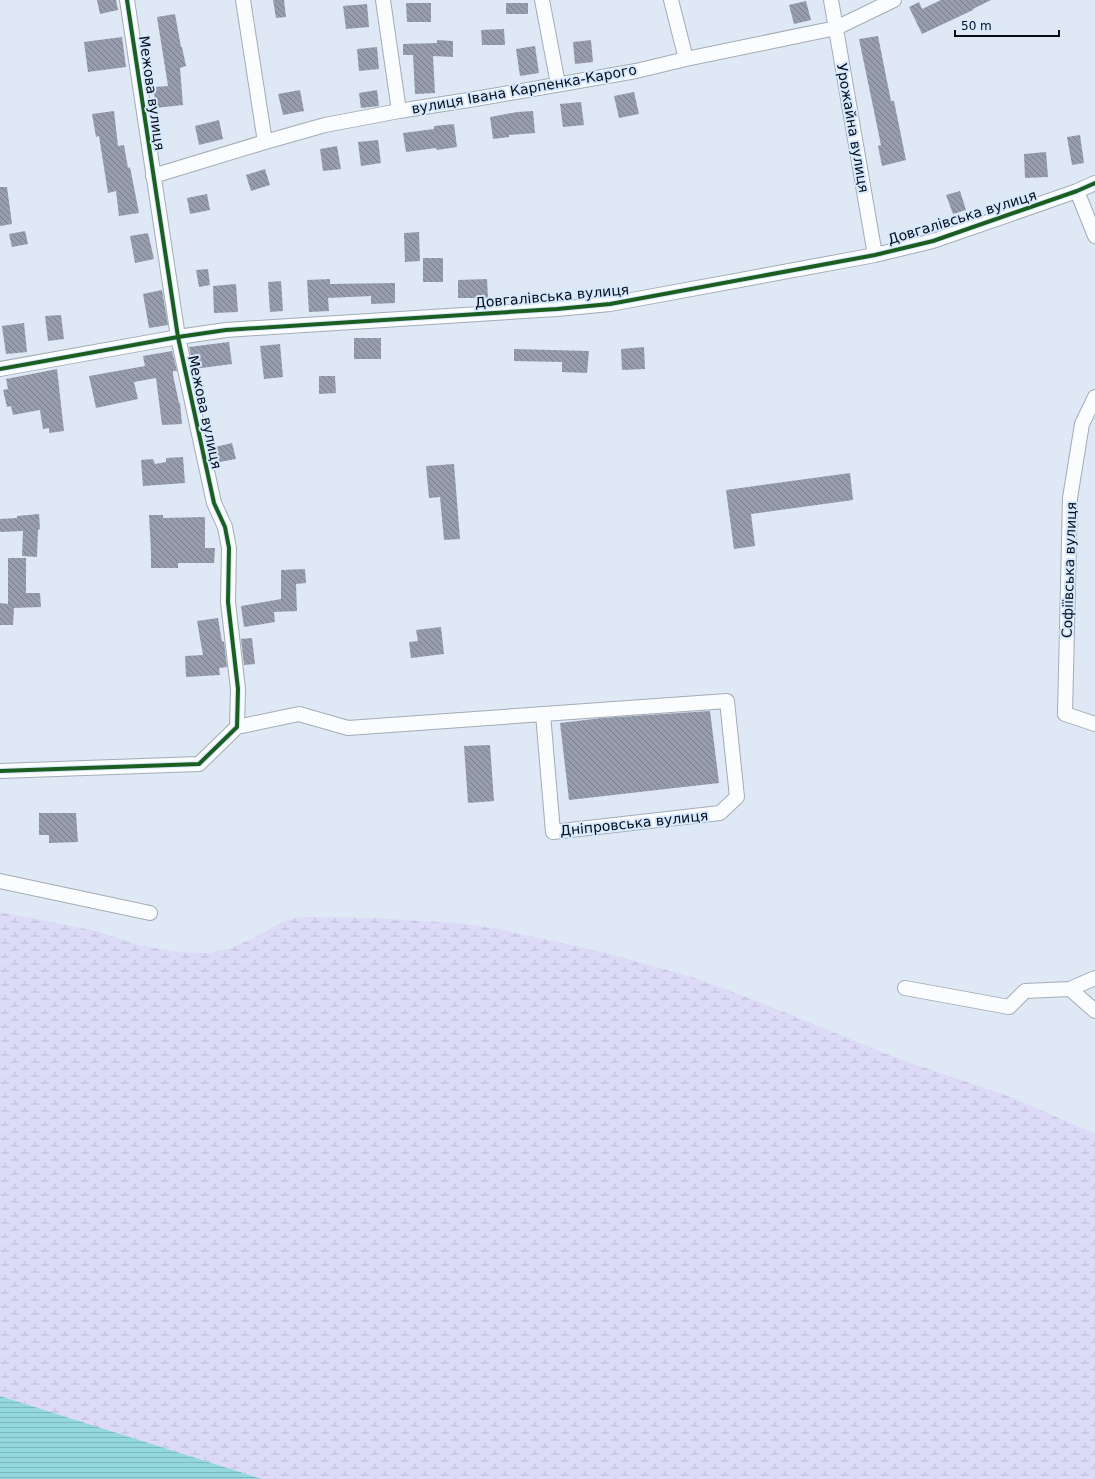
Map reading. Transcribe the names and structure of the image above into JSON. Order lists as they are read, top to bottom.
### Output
{
  "streets": {
    "street": [
      "вулиця Івана Карпенка-Карого",
      "Межова вулиця",
      "Урожайна вулиця",
      "Довгалівська вулиця",
      "Софіївська вулиця",
      "Дніпровська вулиця"
    ]
  },
  "crossings": [
    ["вулиця Івана Карпенка-Карого", "Межова вулиця"],
    ["вулиця Івана Карпенка-Карого", "Урожайна вулиця"],
    ["Межова вулиця", "Довгалівська вулиця"],
    ["Межова вулиця", "Дніпровська вулиця"],
    ["Урожайна вулиця", "Довгалівська вулиця"]
  ],
  "scale_bar": "50 m"
}
